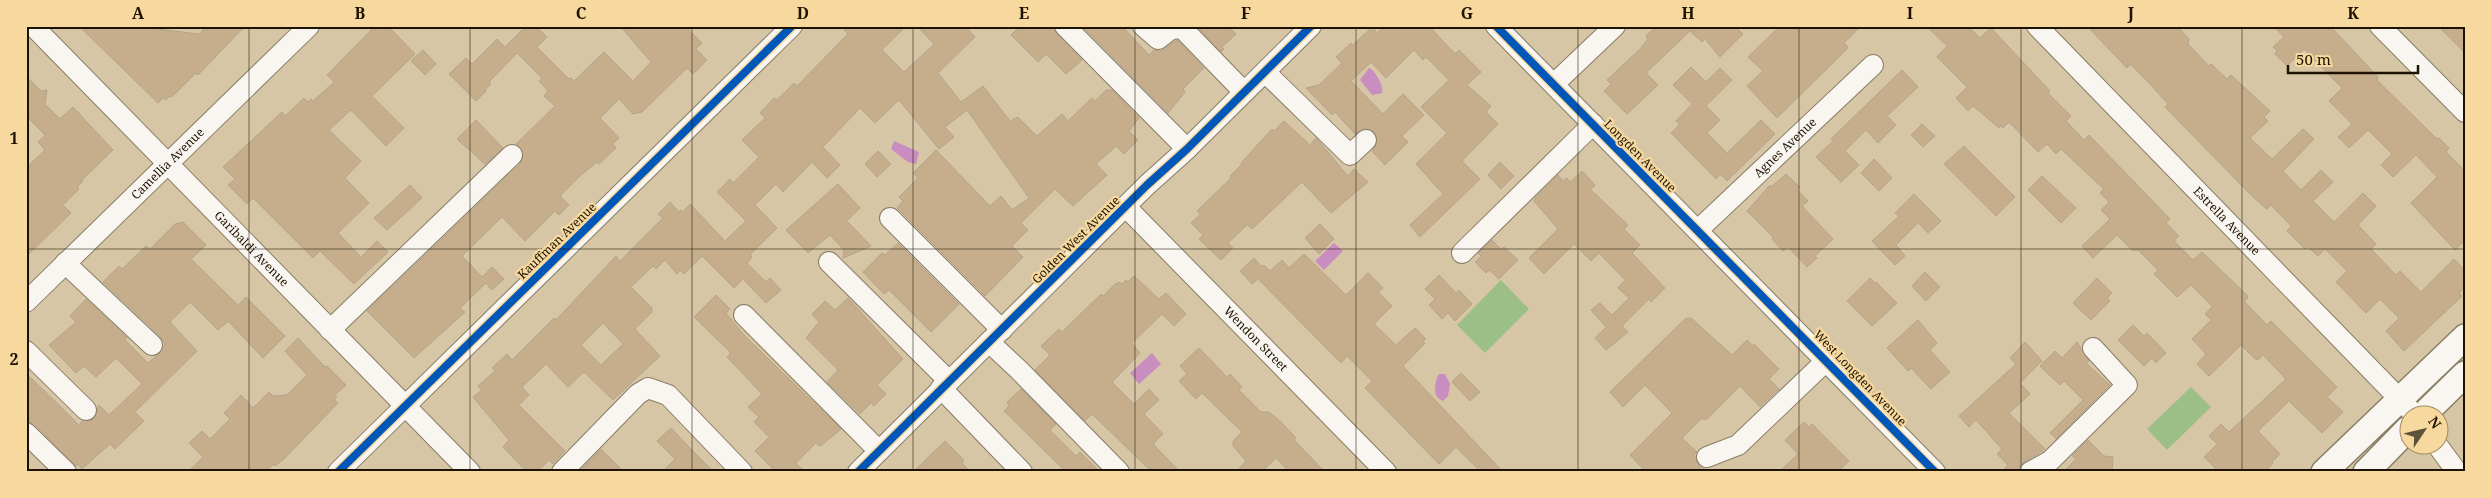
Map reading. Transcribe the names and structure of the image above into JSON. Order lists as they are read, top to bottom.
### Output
{
  "streets": {
    "street": [
      "Agnes Avenue",
      "Longden Avenue",
      "Camellia Avenue",
      "Estrella Avenue",
      "Golden West Avenue",
      "Kauffman Avenue",
      "Garibaldi Avenue",
      "Wendon Street",
      "West Longden Avenue"
    ]
  },
  "crossings": [
    ["Agnes Avenue", "Longden Avenue"],
    ["Longden Avenue", "West Longden Avenue"],
    ["Camellia Avenue", "Garibaldi Avenue"],
    ["Golden West Avenue", "Wendon Street"],
    ["Kauffman Avenue", "Garibaldi Avenue"]
  ],
  "scale_bar": "50 m",
  "north": "top right",
  "grid": {
    "columns": [
      "A",
      "B",
      "C",
      "D",
      "E",
      "F",
      "G",
      "H",
      "I",
      "J",
      "K"
    ],
    "rows": ["1", "2"]
  }
}
